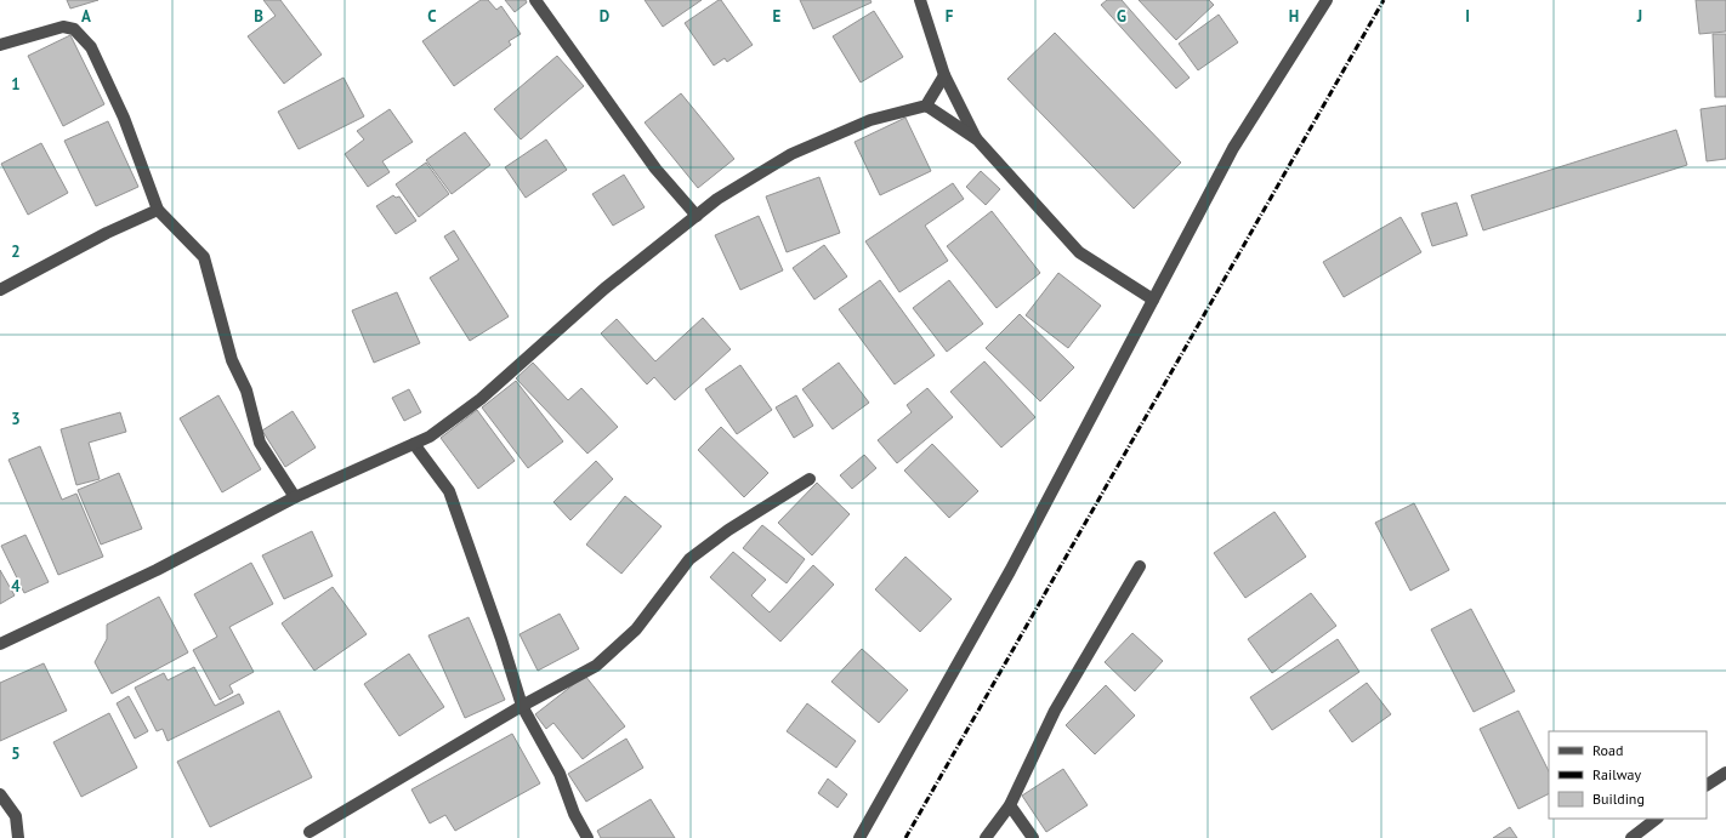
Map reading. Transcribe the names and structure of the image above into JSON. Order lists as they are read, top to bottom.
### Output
{
  "legend": ["Road", "Railway", "Building"],
  "grid": {
    "columns": [
      "A",
      "B",
      "C",
      "D",
      "E",
      "F",
      "G",
      "H",
      "I",
      "J"
    ],
    "rows": [
      "1",
      "2",
      "3",
      "4",
      "5"
    ]
  }
}
